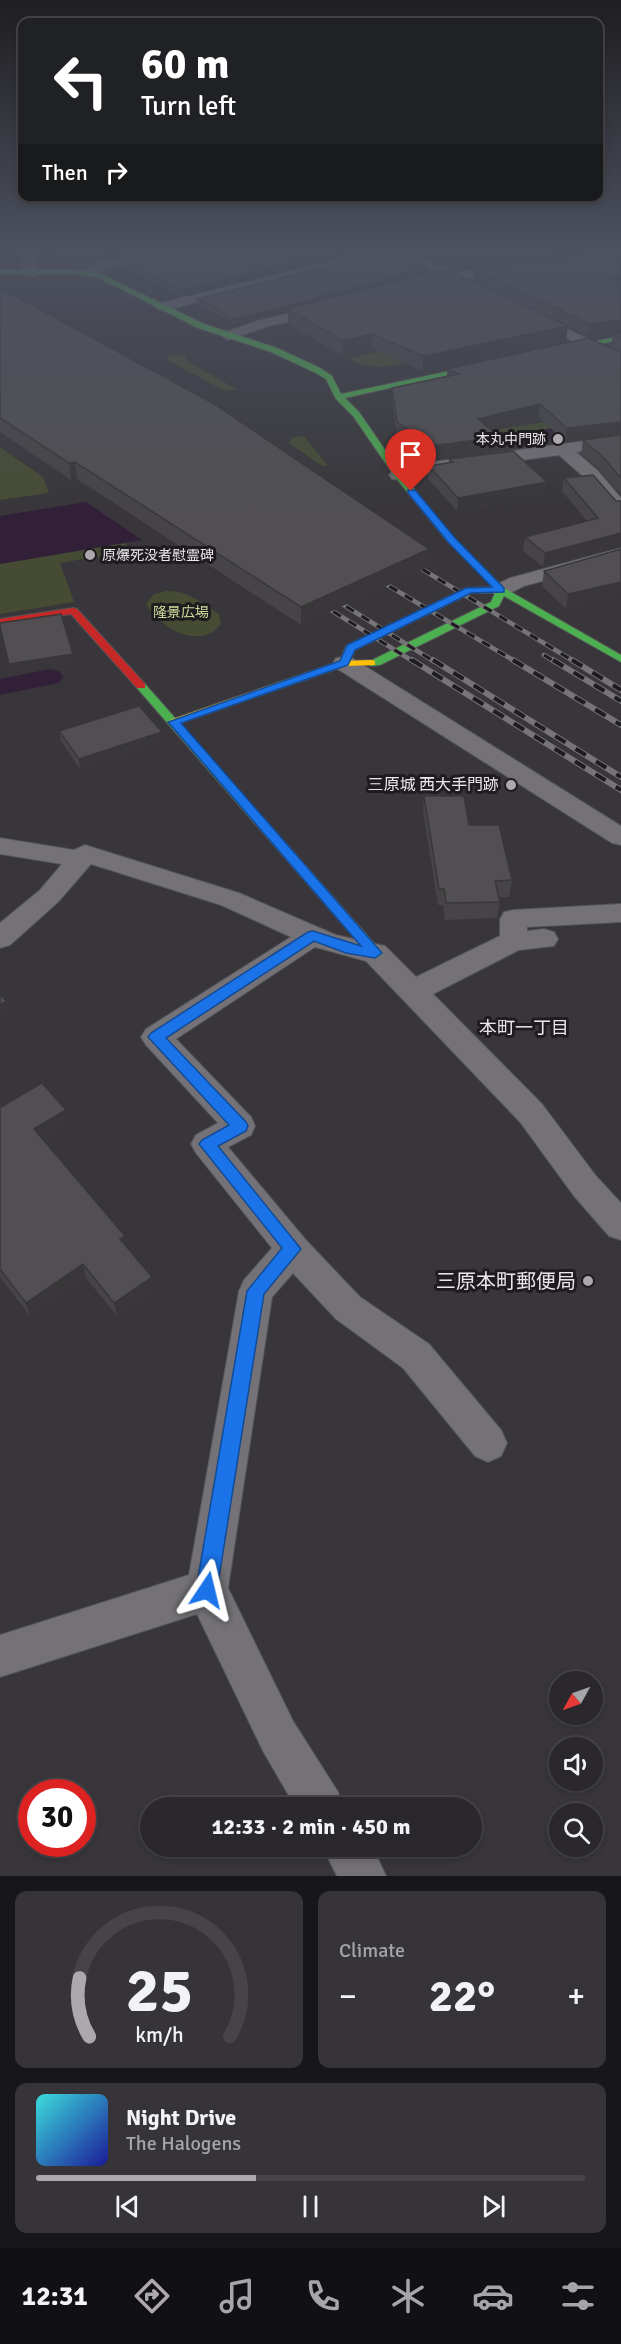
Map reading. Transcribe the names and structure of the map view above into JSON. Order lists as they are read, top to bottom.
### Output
{
  "districts": ["本町一丁目"],
  "parks": ["隆景広場"],
  "places": [
    "本丸中門跡",
    "原爆死没者慰霊碑",
    "三原城 西大手門跡",
    "三原本町郵便局"
  ],
  "north": "bottom left",
  "page": {
    "turn": ["60 m", "Turn left"],
    "then": "Then",
    "limit": "30",
    "trip": "12:33 · 2 min · 450 m",
    "tile": "Climate",
    "heat": ["−", "22°", "+"],
    "song": ["Night Drive", "The Halogens"],
    "tabs": "12:31",
    "gauge": ["25", "km/h"]
  }
}
